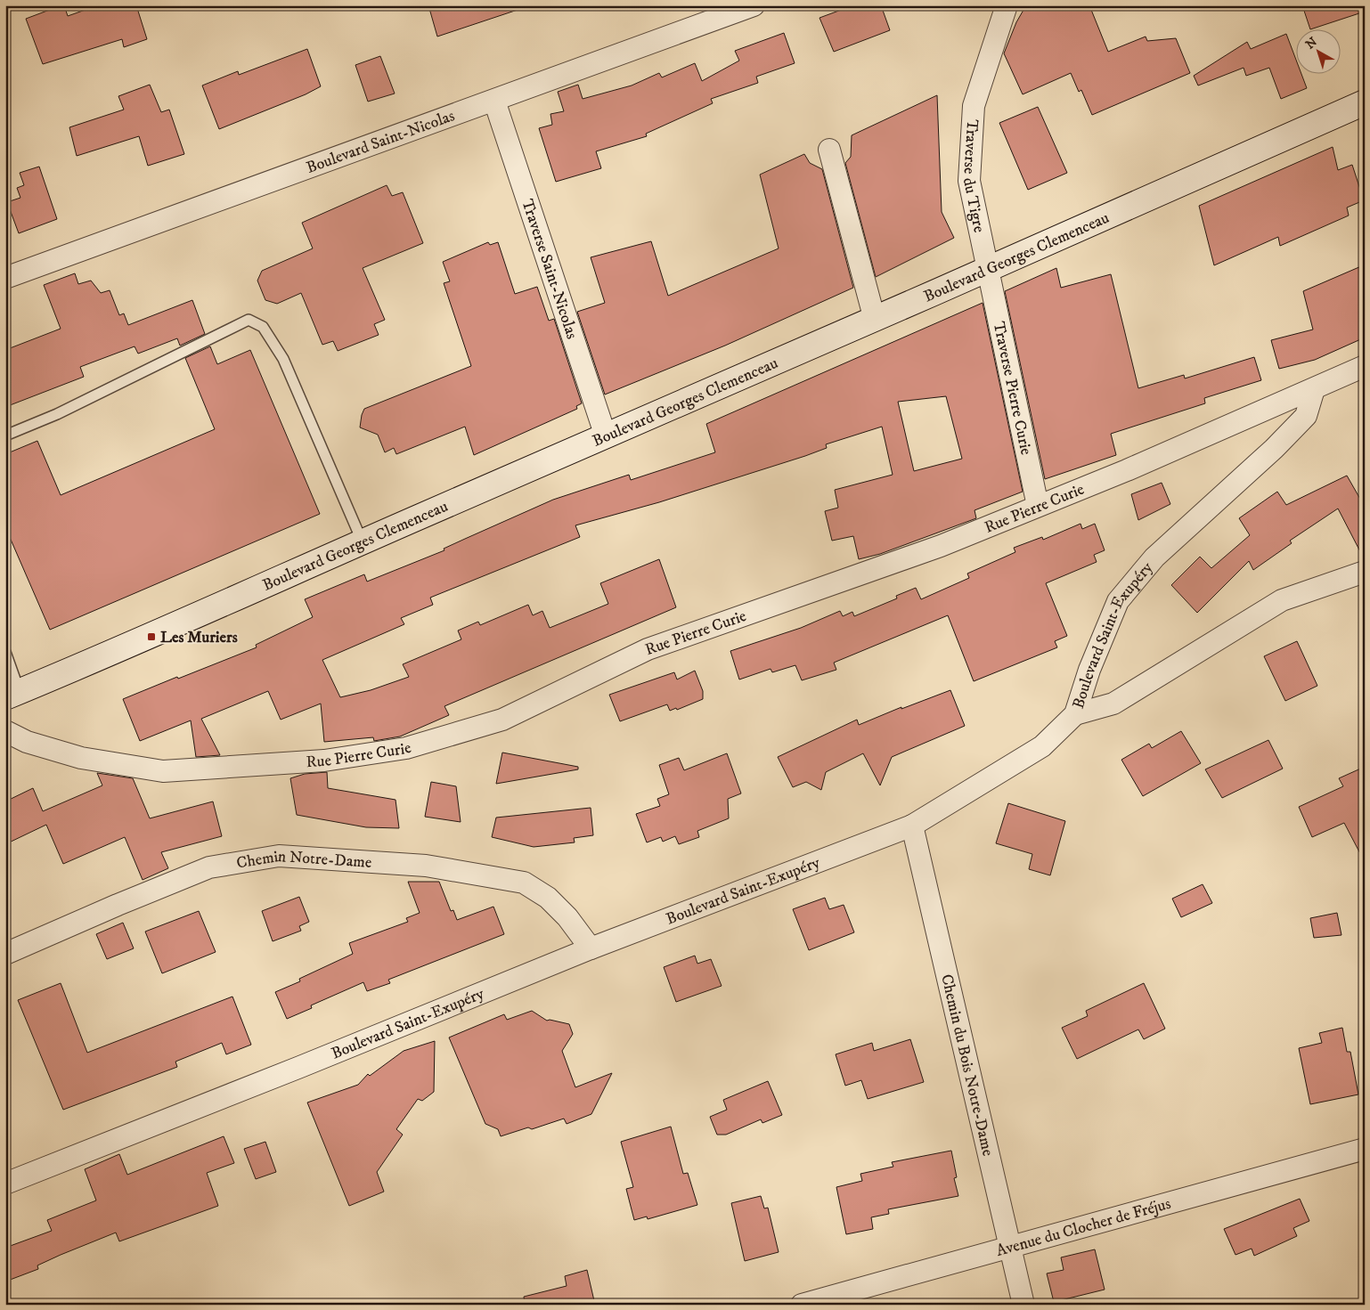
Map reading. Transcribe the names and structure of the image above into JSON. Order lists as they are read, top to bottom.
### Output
{
  "streets": {
    "street": [
      "Boulevard Saint-Nicolas",
      "Traverse du Tigre",
      "Boulevard Georges Clemenceau",
      "Traverse Saint-Nicolas",
      "Traverse Pierre Curie",
      "Rue Pierre Curie",
      "Boulevard Saint-Exupéry",
      "Chemin Notre-Dame",
      "Chemin du Bois Notre-Dame",
      "Avenue du Clocher de Fréjus"
    ]
  },
  "crossings": [
    ["Boulevard Saint-Nicolas", "Traverse Saint-Nicolas"],
    ["Traverse du Tigre", "Boulevard Georges Clemenceau"],
    ["Traverse du Tigre", "Traverse Pierre Curie"],
    ["Boulevard Georges Clemenceau", "Traverse Saint-Nicolas"],
    ["Boulevard Georges Clemenceau", "Traverse Pierre Curie"],
    ["Traverse Pierre Curie", "Rue Pierre Curie"],
    ["Rue Pierre Curie", "Boulevard Saint-Exupéry"],
    ["Boulevard Saint-Exupéry", "Chemin Notre-Dame"],
    ["Boulevard Saint-Exupéry", "Chemin du Bois Notre-Dame"],
    ["Chemin du Bois Notre-Dame", "Avenue du Clocher de Fréjus"]
  ],
  "places": {
    "transit": ["Les Muriers"]
  },
  "north": "top left"
}
